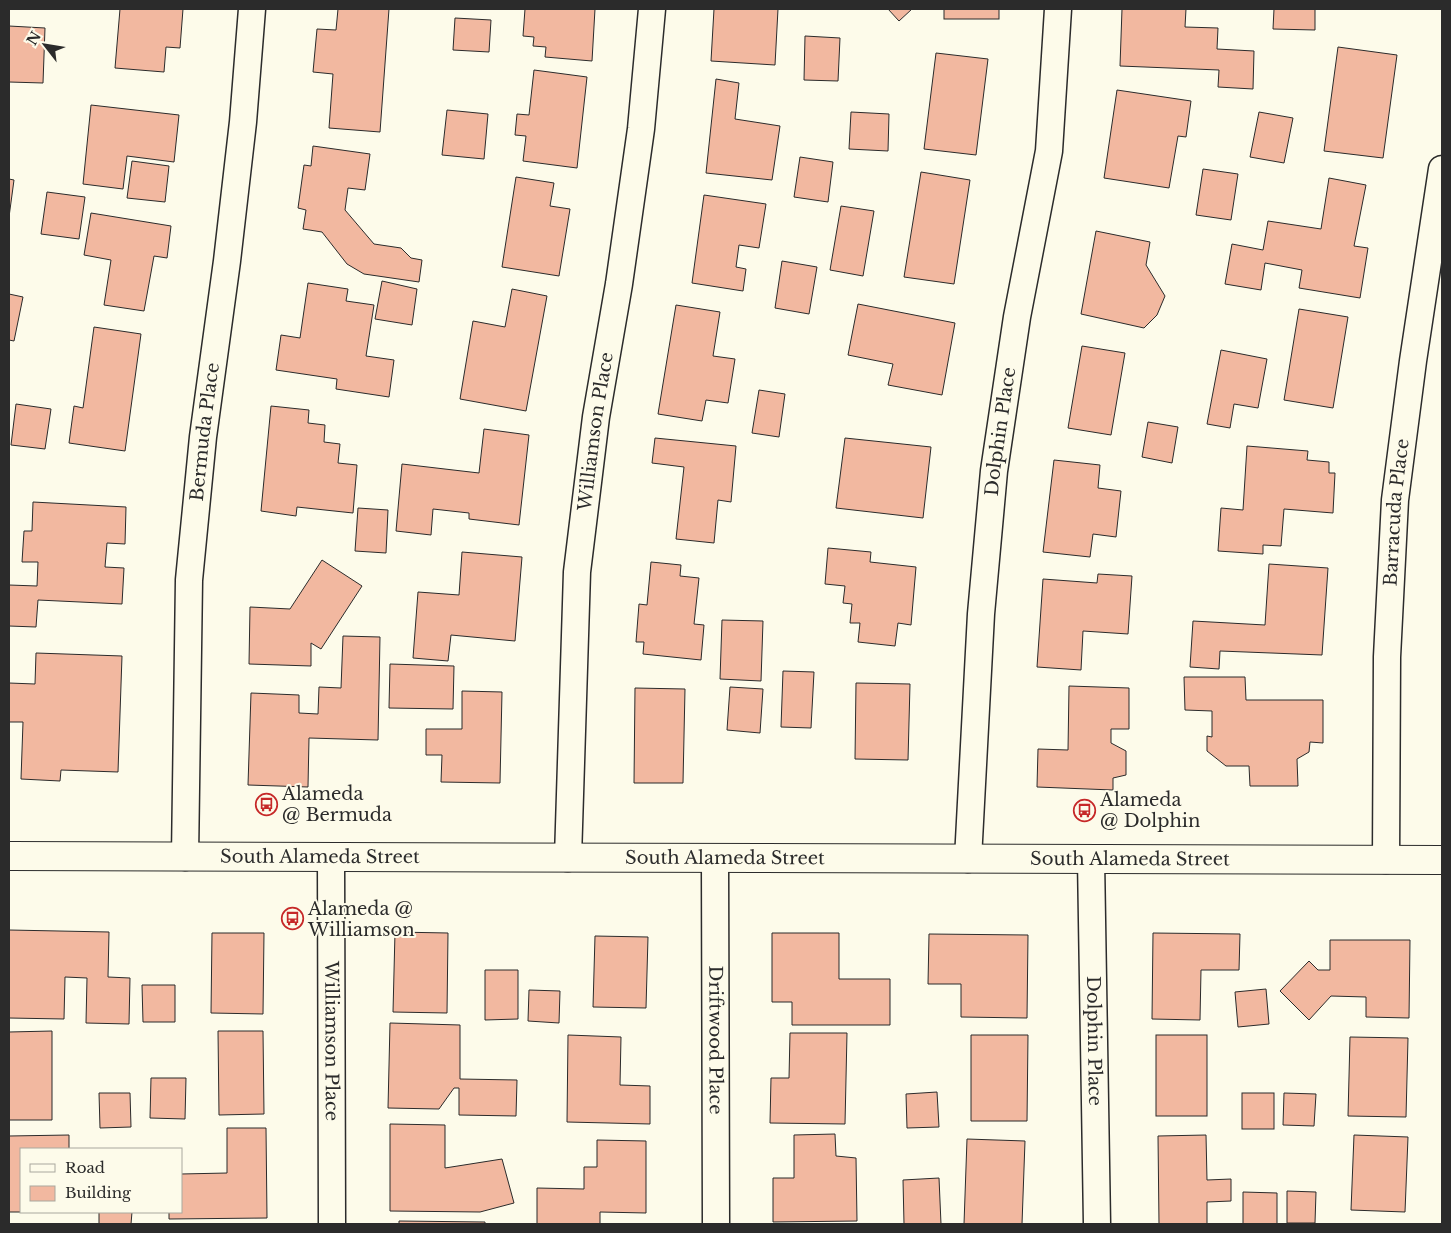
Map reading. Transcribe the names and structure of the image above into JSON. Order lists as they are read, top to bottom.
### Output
{
  "streets": {
    "main road": ["South Alameda Street"],
    "street": [
      "Bermuda Place",
      "Williamson Place",
      "Dolphin Place",
      "Barracuda Place",
      "Driftwood Place"
    ]
  },
  "crossings": [
    ["Bermuda Place", "South Alameda Street"],
    ["Williamson Place", "South Alameda Street"],
    ["Dolphin Place", "South Alameda Street"],
    ["Barracuda Place", "South Alameda Street"],
    ["South Alameda Street", "Driftwood Place"]
  ],
  "places": {
    "bus stop": ["Alameda @ Bermuda", "Alameda @ Dolphin", "Alameda @ Williamson"]
  },
  "legend": ["Road", "Building"],
  "north": "top left"
}
